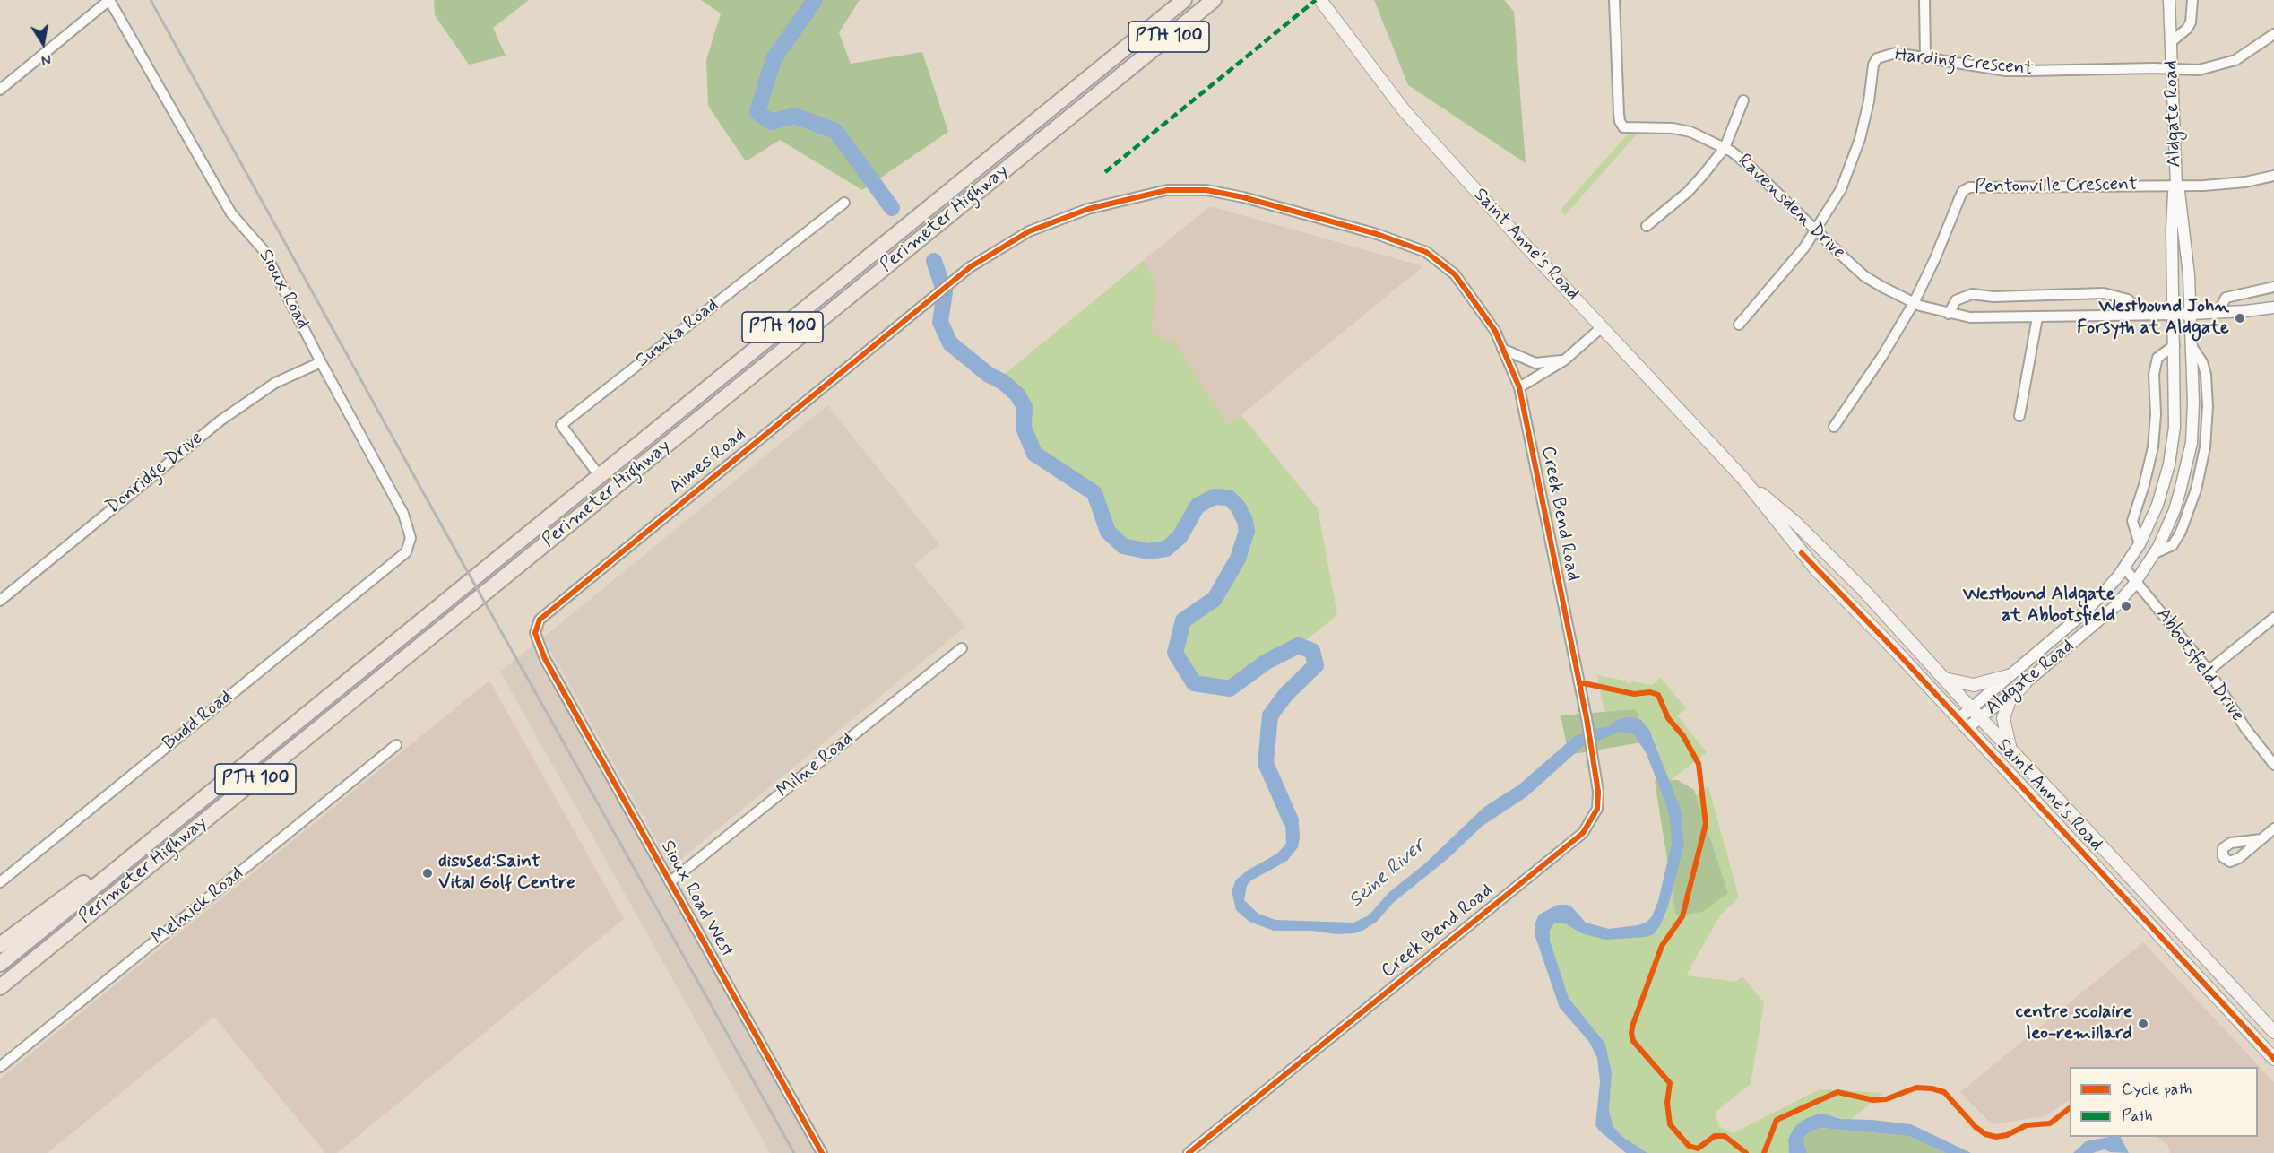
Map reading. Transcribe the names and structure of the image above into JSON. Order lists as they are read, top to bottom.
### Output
{
  "streets": {
    "highway": ["PTH 100", "Perimeter Highway"],
    "main road": ["Saint Anne's Road"],
    "street": [
      "Harding Crescent",
      "Aldgate Road",
      "Pentonville Crescent",
      "Ravensden Drive",
      "Sioux Road",
      "Sumka Road",
      "Aimes Road",
      "Donridge Drive",
      "Creek Bend Road",
      "Abbotsfield Drive",
      "Budd Road",
      "Milne Road",
      "Sioux Road West",
      "Melnick Road"
    ]
  },
  "crossings": [
    ["Harding Crescent", "Aldgate Road"],
    ["Harding Crescent", "Ravensden Drive"],
    ["Aldgate Road", "Pentonville Crescent"],
    ["Aldgate Road", "Ravensden Drive"],
    ["Aldgate Road", "Saint Anne's Road"],
    ["Aldgate Road", "Abbotsfield Drive"],
    ["Pentonville Crescent", "Ravensden Drive"],
    ["Perimeter Highway", "Sumka Road"],
    ["Sioux Road", "Donridge Drive"],
    ["Sioux Road", "Budd Road"],
    ["Aimes Road", "Creek Bend Road"],
    ["Aimes Road", "Sioux Road West"],
    ["Milne Road", "Sioux Road West"]
  ],
  "water": ["Seine River"],
  "places": [
    "Westbound John Forsyth at Aldgate",
    "Westbound Aldgate at Abbotsfield",
    "disused:Saint Vital Golf Centre",
    "centre scolaire leo-remillard"
  ],
  "legend": ["Cycle path", "Path"],
  "north": "bottom"
}
